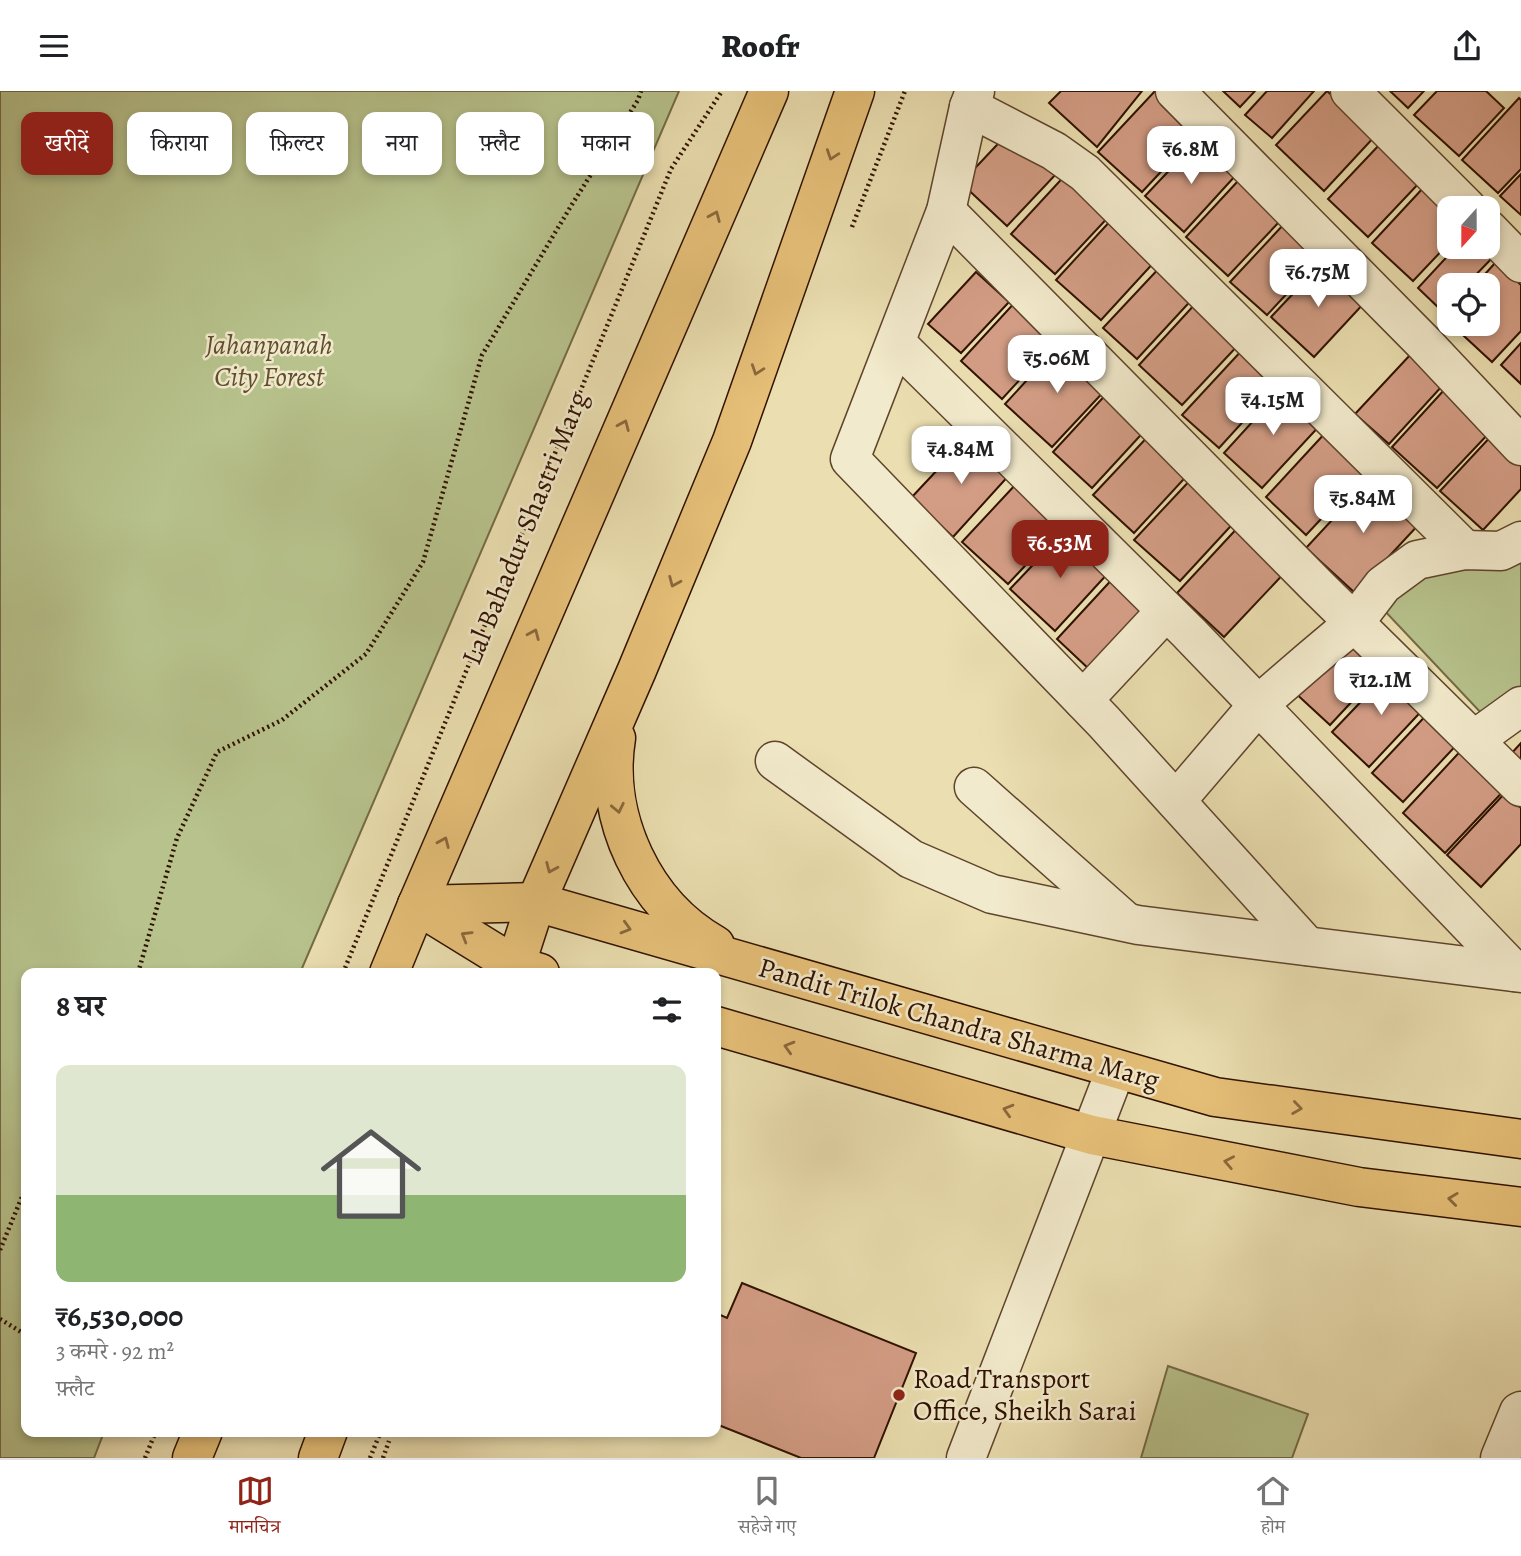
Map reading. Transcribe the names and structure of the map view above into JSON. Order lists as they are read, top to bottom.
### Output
{
  "streets": {
    "main road": ["Lal Bahadur Shastri Marg", "Pandit Trilok Chandra Sharma Marg"]
  },
  "crossings": [
    ["Lal Bahadur Shastri Marg", "Pandit Trilok Chandra Sharma Marg"]
  ],
  "parks": ["Jahanpanah City Forest"],
  "places": ["Road Transport Office, Sheikh Sarai"],
  "north": "bottom",
  "page": {
    "header": "Roofr",
    "chip": [
      "खरीदें",
      "किराया",
      "फ़िल्टर",
      "नया",
      "फ़्लैट",
      "मकान"
    ],
    "price": [
      "₹6.8M",
      "₹6.75M",
      "₹5.06M",
      "₹4.15M",
      "₹4.84M",
      "₹5.84M",
      "₹6.53M",
      "₹12.1M"
    ],
    "heading": "8 घर",
    "list": [
      {
        "name": "₹6,530,000",
        "note": "3 कमरे · 92 m² · फ़्लैट"
      }
    ],
    "tabs": ["मानचित्र", "सहेजे गए", "होम"]
  }
}
